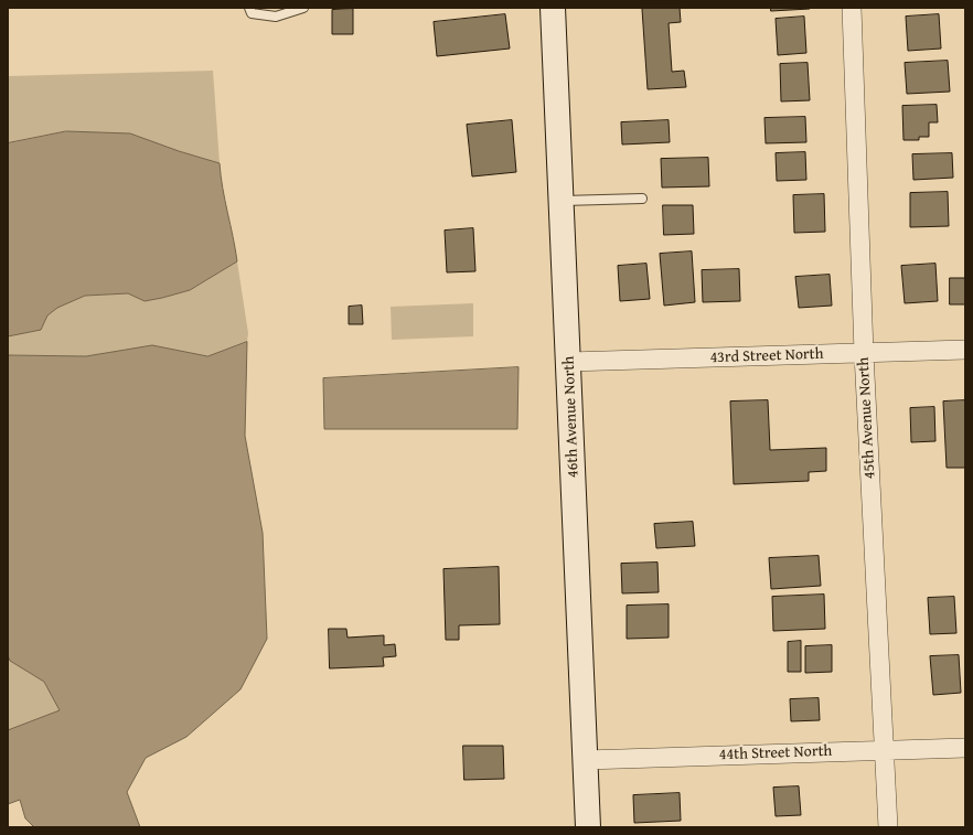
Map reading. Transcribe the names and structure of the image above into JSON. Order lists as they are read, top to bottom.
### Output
{
  "streets": {
    "street": [
      "43rd Street North",
      "46th Avenue North",
      "45th Avenue North",
      "44th Street North"
    ]
  },
  "crossings": [
    ["43rd Street North", "46th Avenue North"],
    ["43rd Street North", "45th Avenue North"],
    ["46th Avenue North", "44th Street North"],
    ["45th Avenue North", "44th Street North"]
  ]
}
